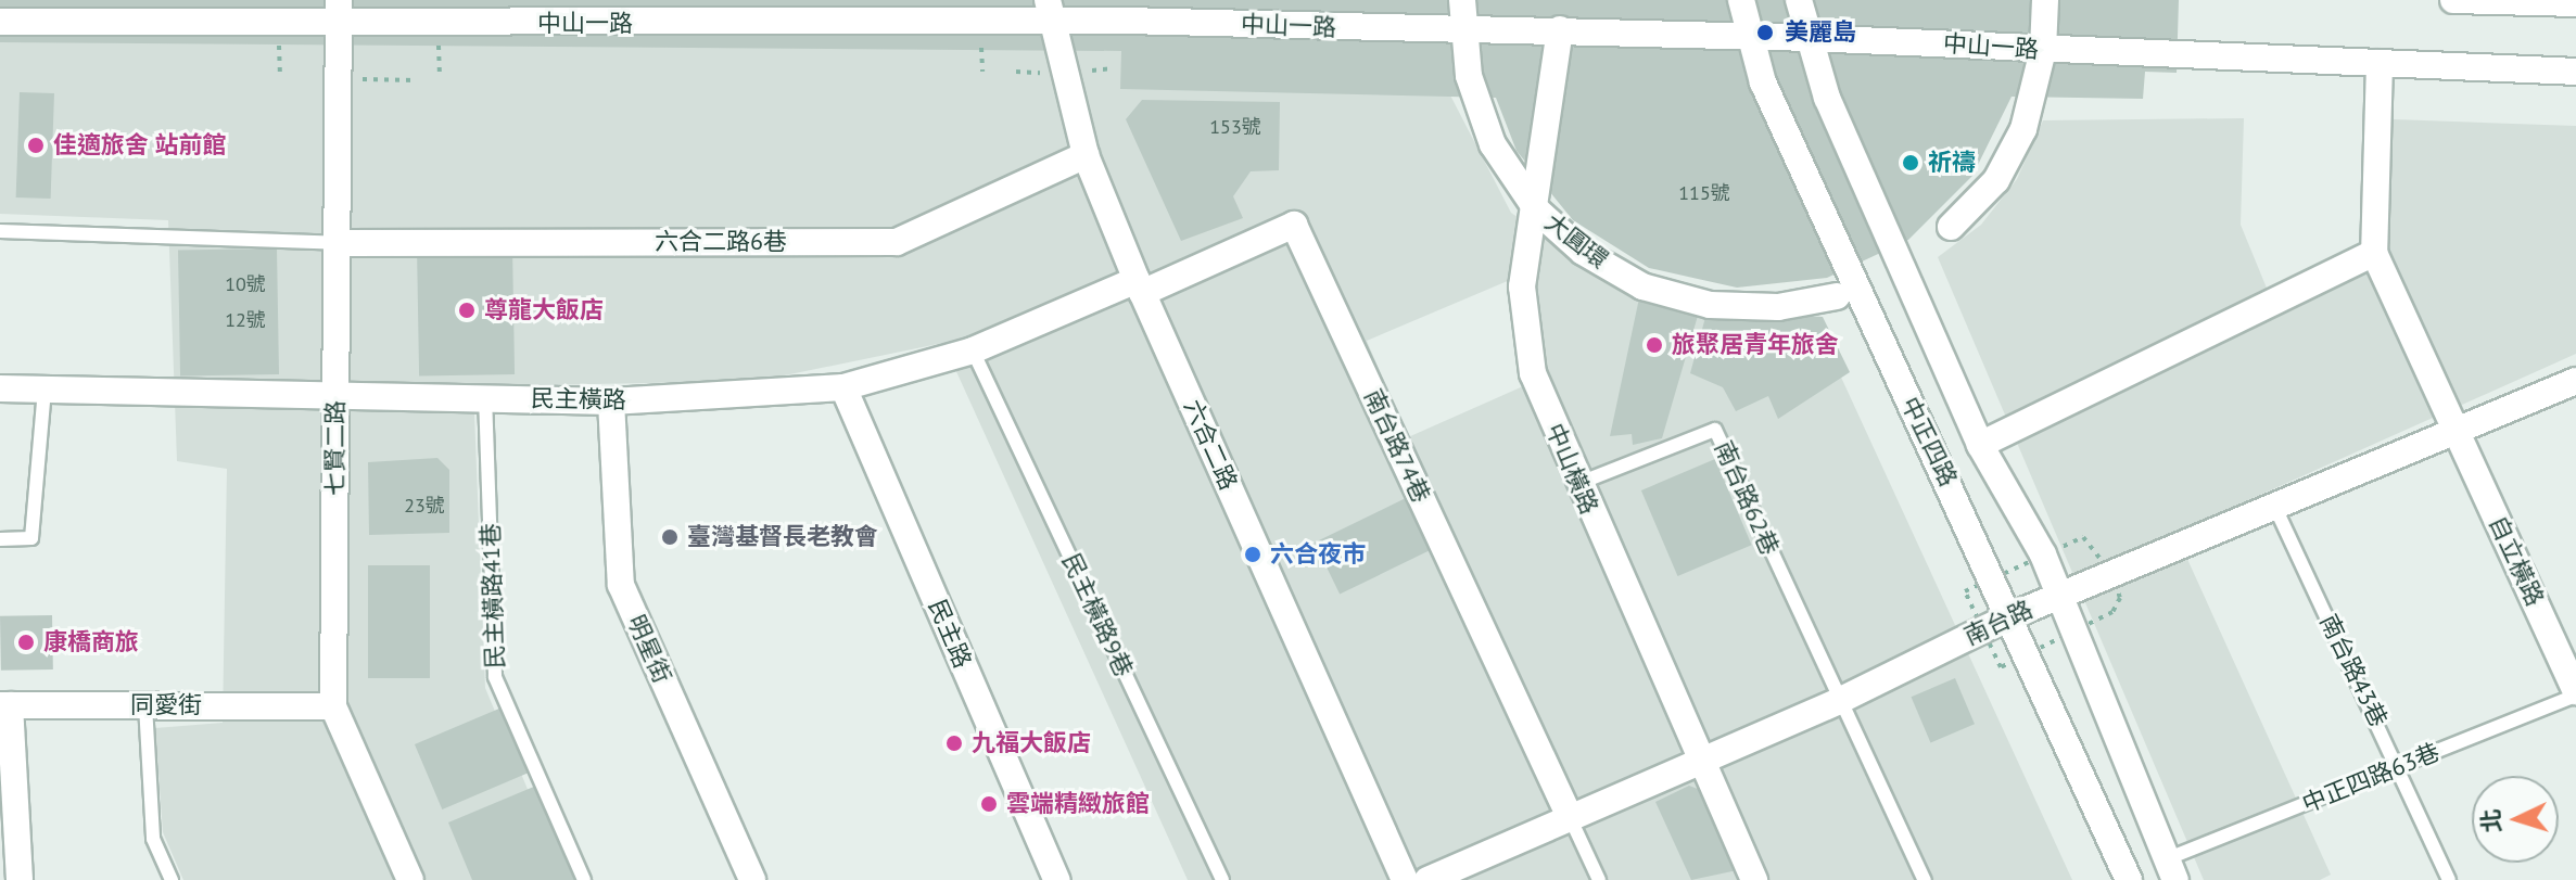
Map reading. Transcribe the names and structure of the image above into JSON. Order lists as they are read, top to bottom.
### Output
{
  "streets": {
    "street": [
      "中山一路",
      "大圓環",
      "六合二路6巷",
      "民主橫路",
      "中正四路",
      "六合二路",
      "南台路74巷",
      "七賢二路",
      "中山橫路",
      "自立橫路",
      "南台路",
      "民主路",
      "明星街",
      "同愛街"
    ],
    "lane": [
      "南台路62巷",
      "民主橫路41巷",
      "民主橫路9巷",
      "南台路43巷",
      "中正四路63巷"
    ]
  },
  "crossings": [
    ["中山一路", "大圓環"],
    ["中山一路", "中正四路"],
    ["中山一路", "六合二路"],
    ["中山一路", "七賢二路"],
    ["中山一路", "中山橫路"],
    ["大圓環", "中山橫路"],
    ["六合二路6巷", "六合二路"],
    ["六合二路6巷", "七賢二路"],
    ["民主橫路", "六合二路"],
    ["民主橫路", "南台路74巷"],
    ["民主橫路", "七賢二路"],
    ["民主橫路", "民主橫路41巷"],
    ["民主橫路", "民主橫路9巷"],
    ["民主橫路", "民主路"],
    ["民主橫路", "明星街"],
    ["中正四路", "南台路"],
    ["中正四路", "中正四路63巷"],
    ["六合二路", "南台路74巷"],
    ["南台路74巷", "南台路"],
    ["七賢二路", "同愛街"],
    ["中山橫路", "南台路62巷"],
    ["中山橫路", "南台路"],
    ["南台路62巷", "南台路"],
    ["自立橫路", "南台路"],
    ["自立橫路", "中正四路63巷"],
    ["南台路", "南台路43巷"],
    ["南台路43巷", "中正四路63巷"]
  ],
  "places": [
    "美麗島",
    "佳適旅舍 站前館",
    "祈禱",
    "尊龍大飯店",
    "旅聚居青年旅舍",
    "臺灣基督長老教會",
    "六合夜市",
    "康橋商旅",
    "九福大飯店",
    "雲端精緻旅館"
  ],
  "house_numbers": [
    "153號",
    "115號",
    "10號",
    "12號",
    "23號"
  ],
  "north": "left"
}
